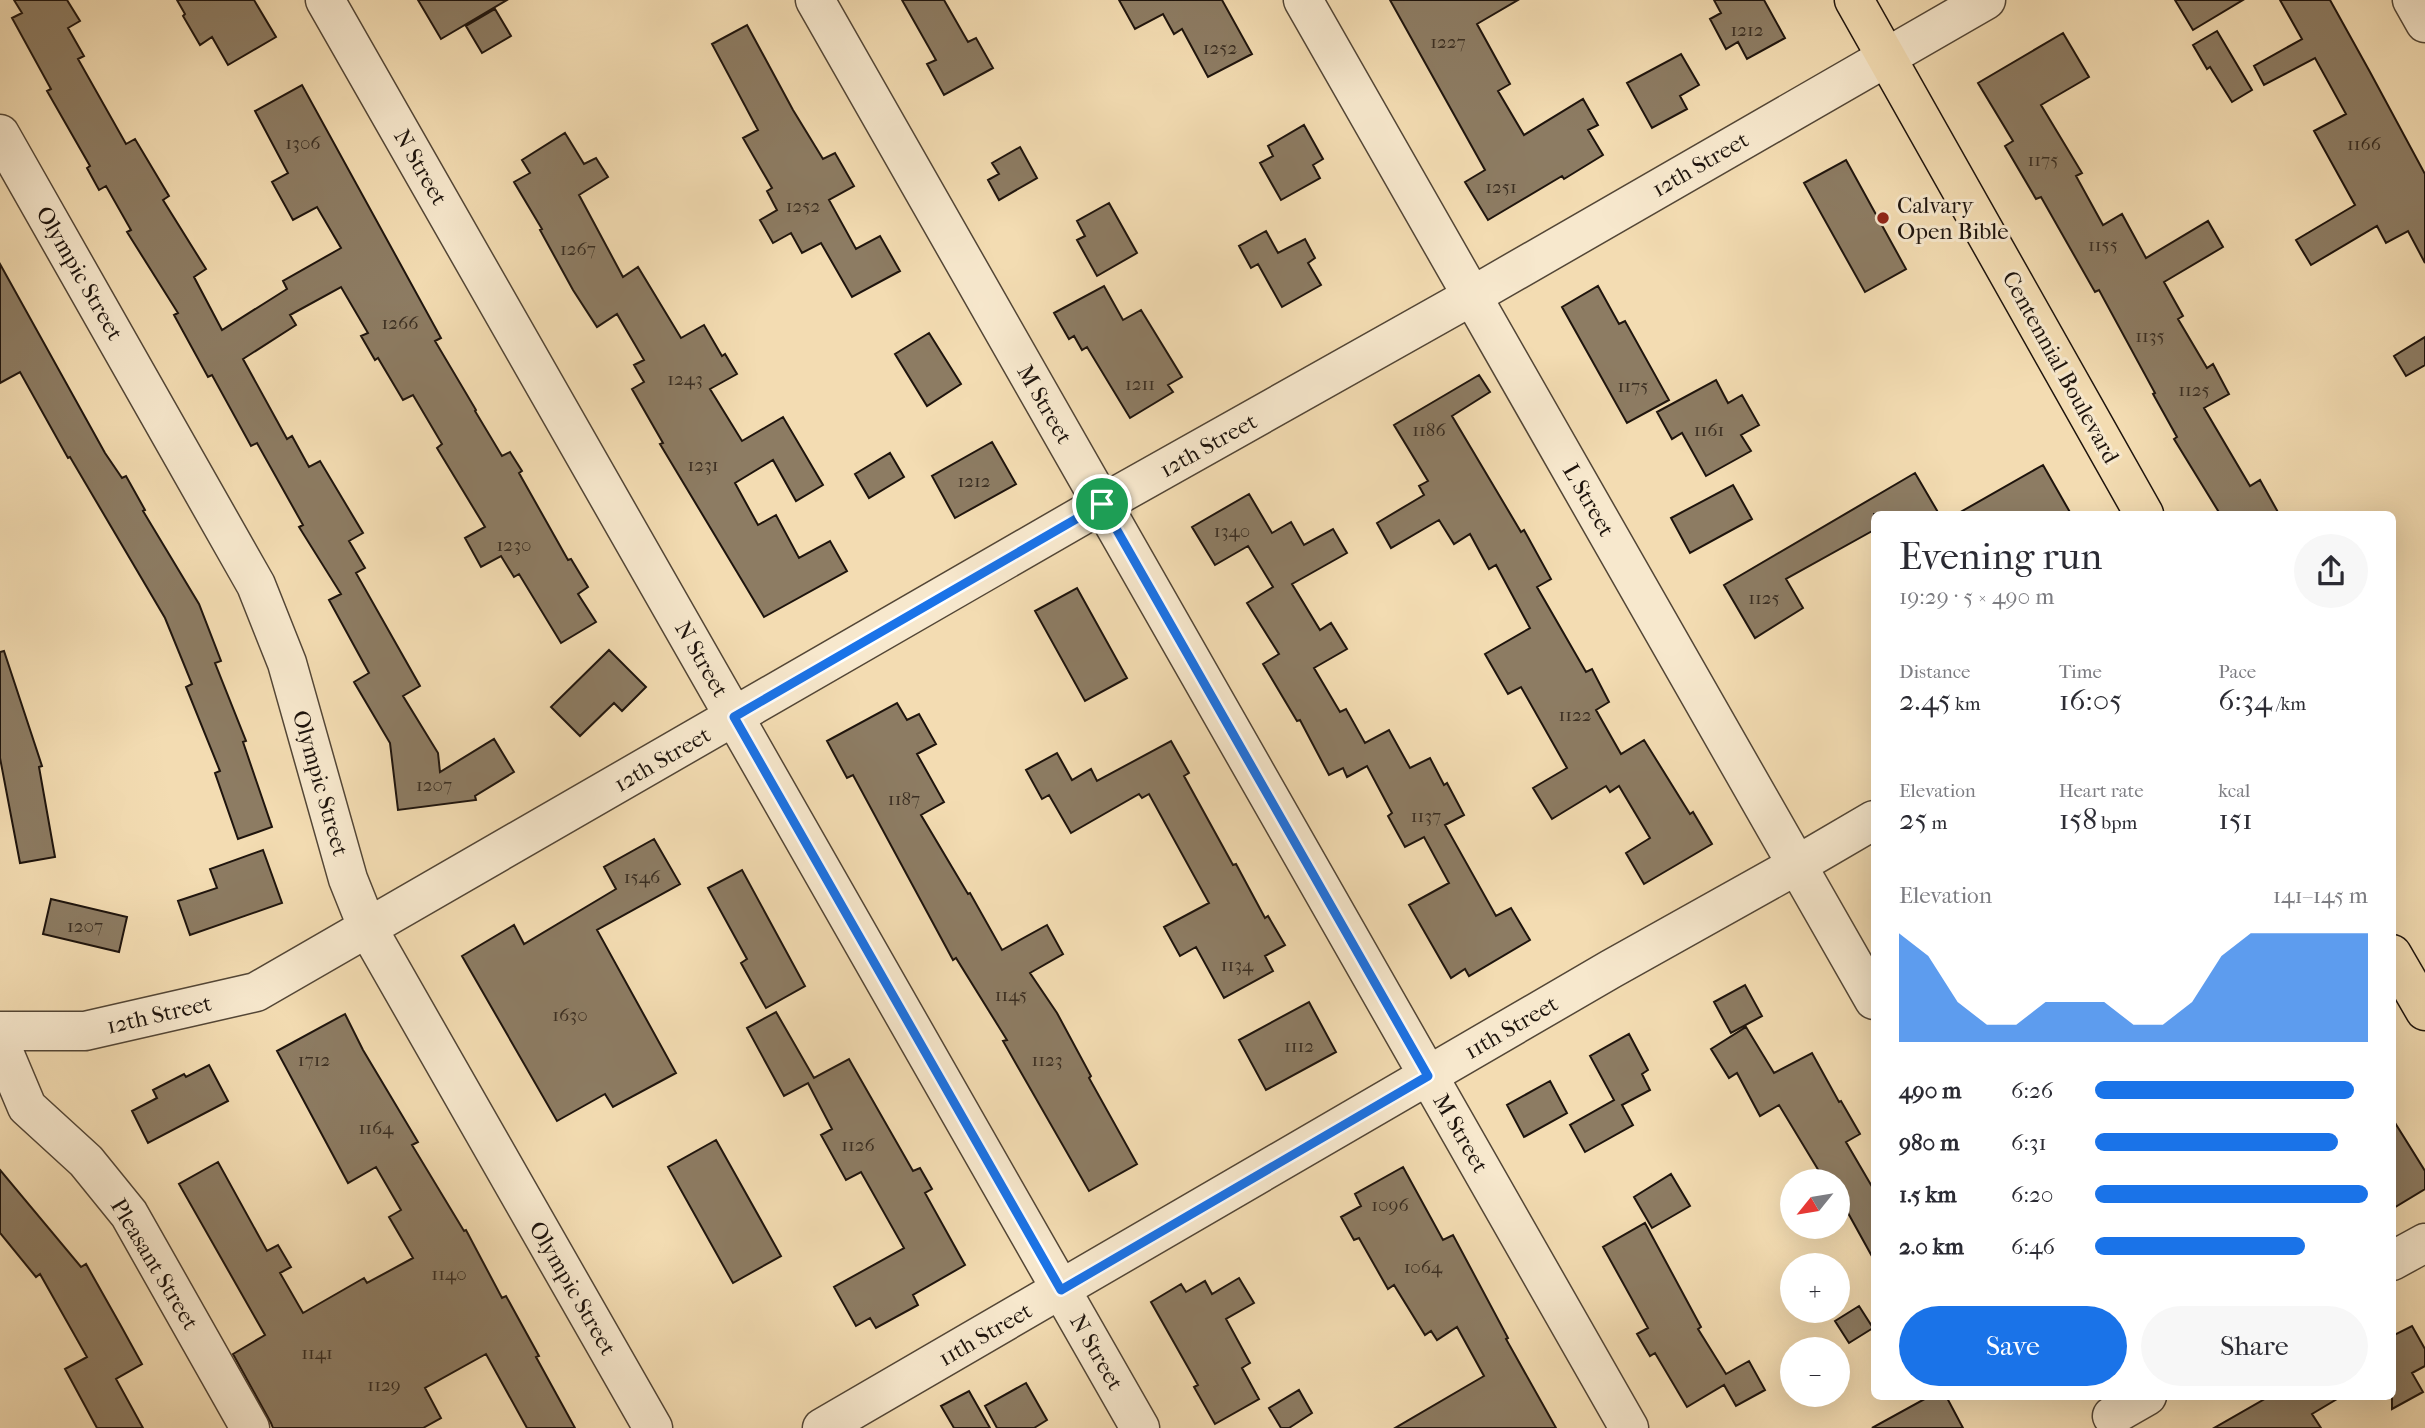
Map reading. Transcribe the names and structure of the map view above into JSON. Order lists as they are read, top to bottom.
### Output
{
  "streets": {
    "main road": ["Centennial Boulevard"],
    "street": [
      "12th Street",
      "N Street",
      "Olympic Street",
      "M Street",
      "L Street",
      "11th Street",
      "Pleasant Street"
    ]
  },
  "crossings": [
    ["12th Street", "N Street"],
    ["12th Street", "Olympic Street"],
    ["12th Street", "Centennial Boulevard"],
    ["12th Street", "M Street"],
    ["12th Street", "L Street"],
    ["N Street", "11th Street"],
    ["M Street", "11th Street"],
    ["L Street", "11th Street"]
  ],
  "places": ["Calvary Open Bible"],
  "house_numbers": [
    "1212",
    "1227",
    "1252",
    "1306",
    "1166",
    "1175",
    "1251",
    "1252",
    "1155",
    "1267",
    "1266",
    "1135",
    "1243",
    "1211",
    "1175",
    "1125",
    "1186",
    "1161",
    "1231",
    "1212",
    "1340",
    "1230",
    "1125",
    "1122",
    "1207",
    "1187",
    "1137",
    "1546",
    "1207",
    "1134",
    "1145",
    "1630",
    "1112",
    "1712",
    "1123",
    "1164",
    "1126",
    "1096",
    "1064",
    "1140",
    "1141",
    "1129"
  ],
  "north": "bottom left",
  "page": {
    "heading": ["Evening run", "19:29 · 5 × 490 m"],
    "stats": [
      ["Distance", "2.45 km"],
      ["Time", "16:05"],
      ["Pace", "6:34 /km"],
      ["Elevation", "25 m"],
      ["Heart rate", "158 bpm"],
      ["kcal", "151"]
    ],
    "chart": ["Elevation", "141–145 m"],
    "list": [
      {
        "name": "490 m",
        "note": "6:26"
      },
      {
        "name": "980 m",
        "note": "6:31"
      },
      {
        "name": "1.5 km",
        "note": "6:20"
      },
      {
        "name": "2.0 km",
        "note": "6:46"
      }
    ],
    "map_buttons": ["+", "−"],
    "buttons": ["Save", "Share"]
  }
}
